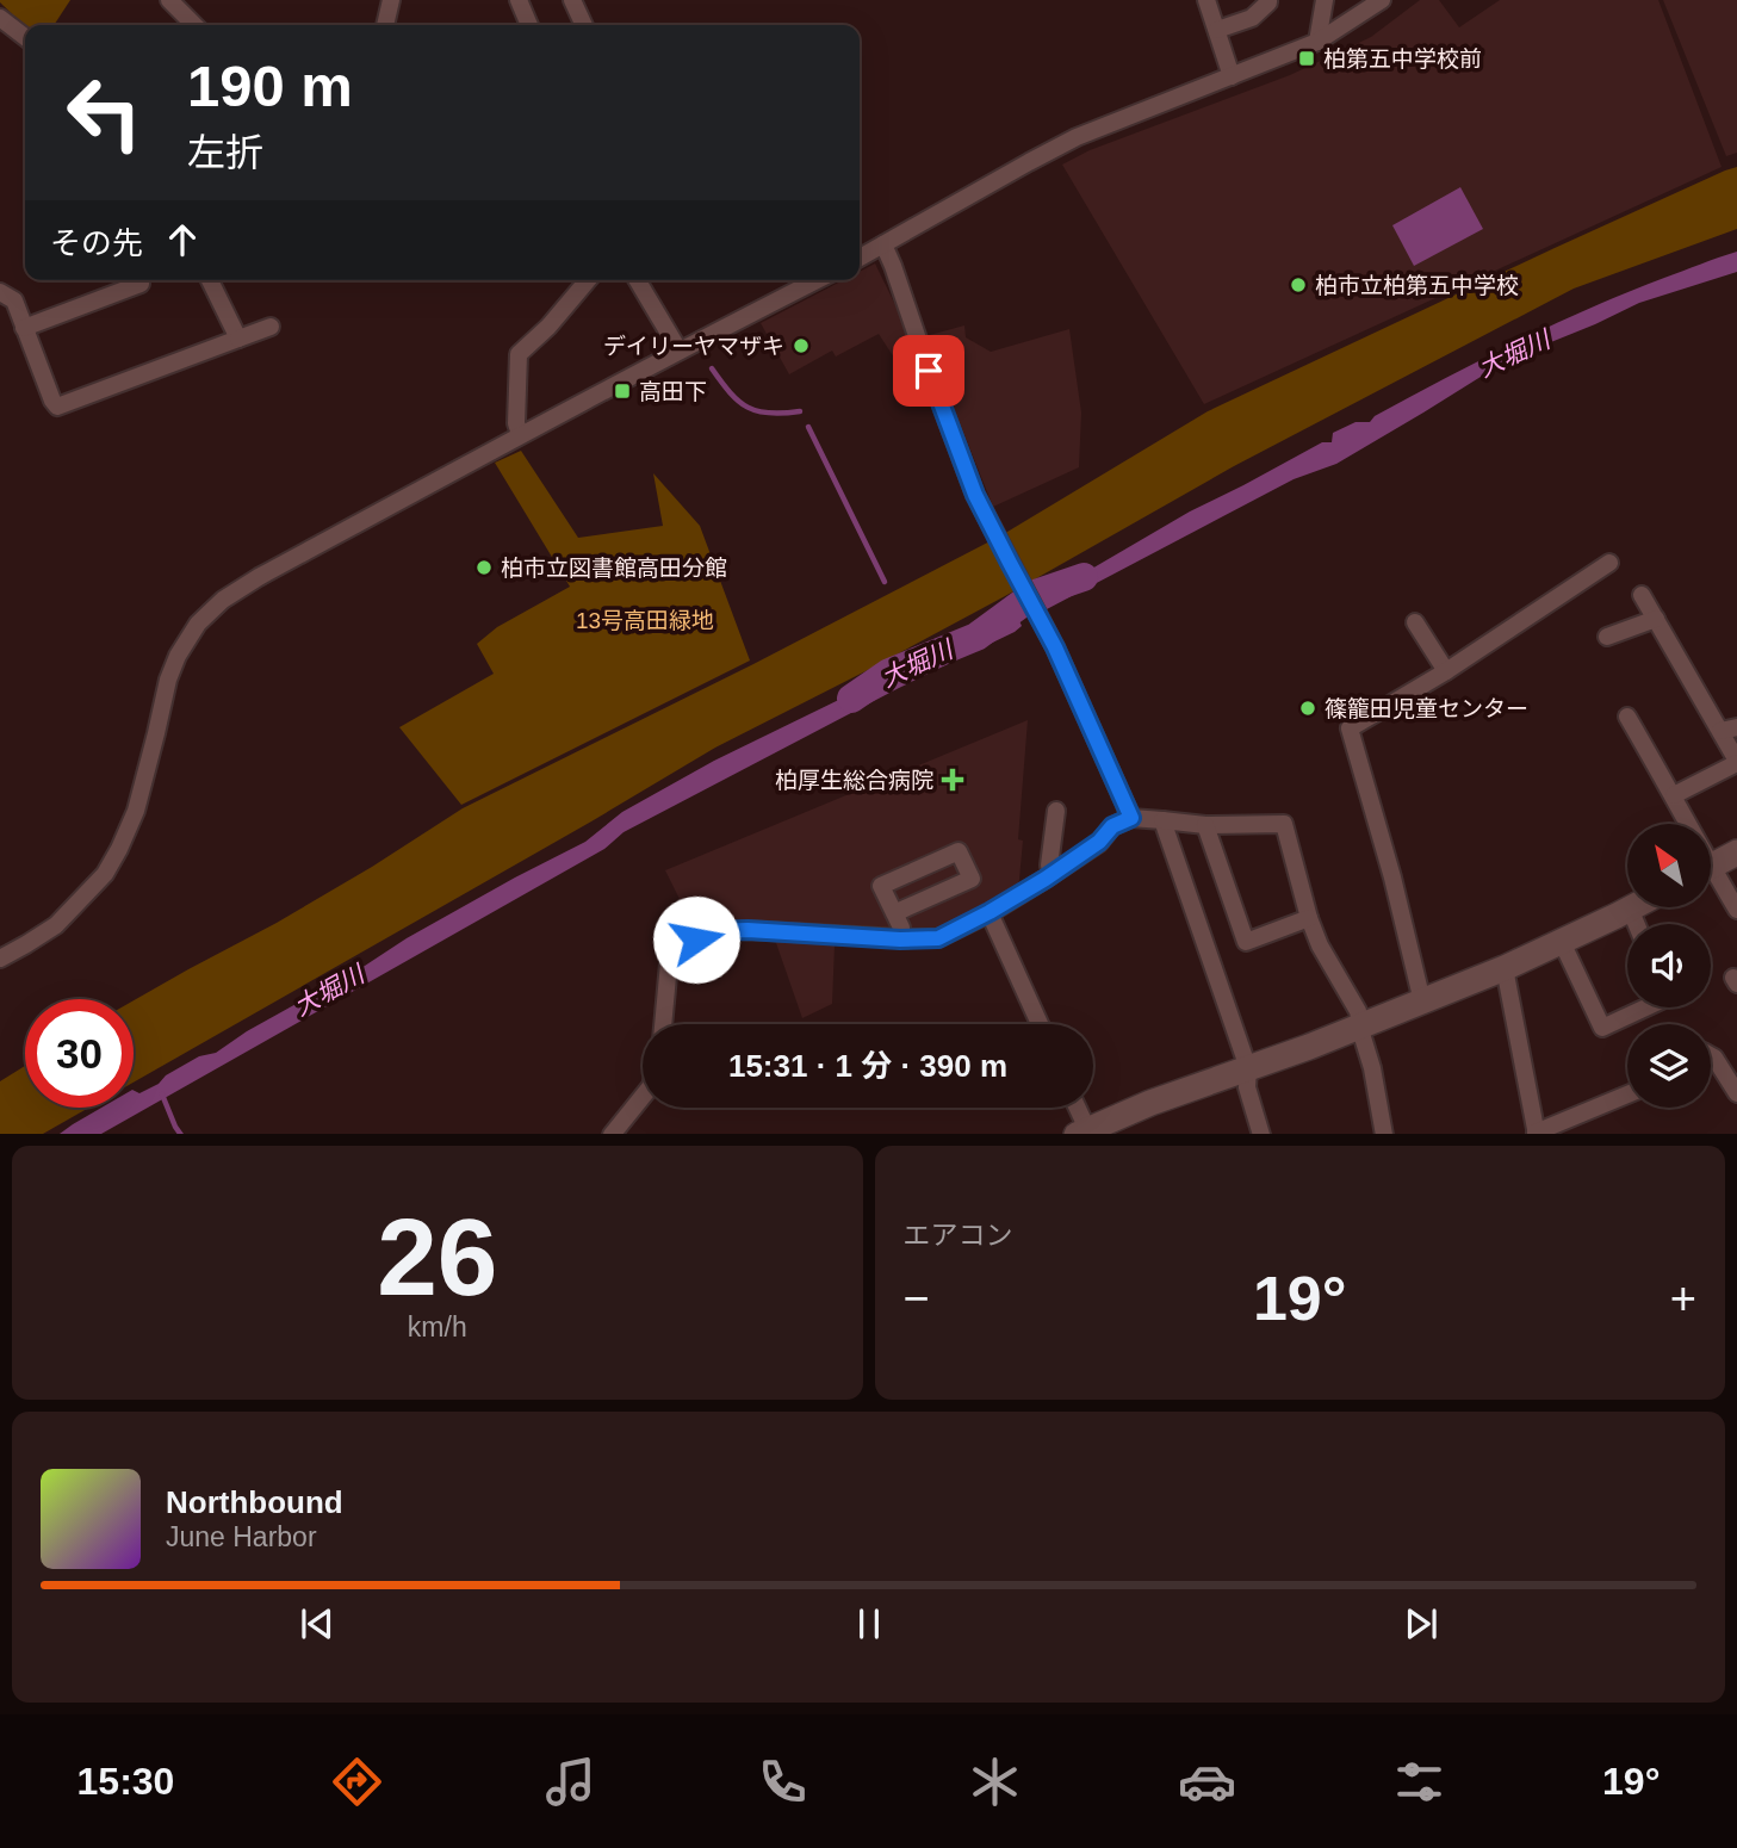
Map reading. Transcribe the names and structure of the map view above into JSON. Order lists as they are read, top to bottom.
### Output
{
  "water": ["大堀川"],
  "parks": ["13号高田緑地"],
  "places": {
    "transit": ["柏第五中学校前", "高田下"],
    "other": [
      "柏市立柏第五中学校",
      "デイリーヤマザキ",
      "柏市立図書館高田分館",
      "篠籠田児童センター"
    ],
    "health": ["柏厚生総合病院"]
  },
  "north": "top left",
  "page": {
    "turn": ["190 m", "左折"],
    "then": "その先",
    "limit": "30",
    "trip": "15:31 · 1 分 · 390 m",
    "tile": [
      ["26", "km/h"],
      "エアコン"
    ],
    "heat": ["−", "19°", "+"],
    "song": ["Northbound", "June Harbor"],
    "tabs": ["15:30", "19°"]
  }
}
